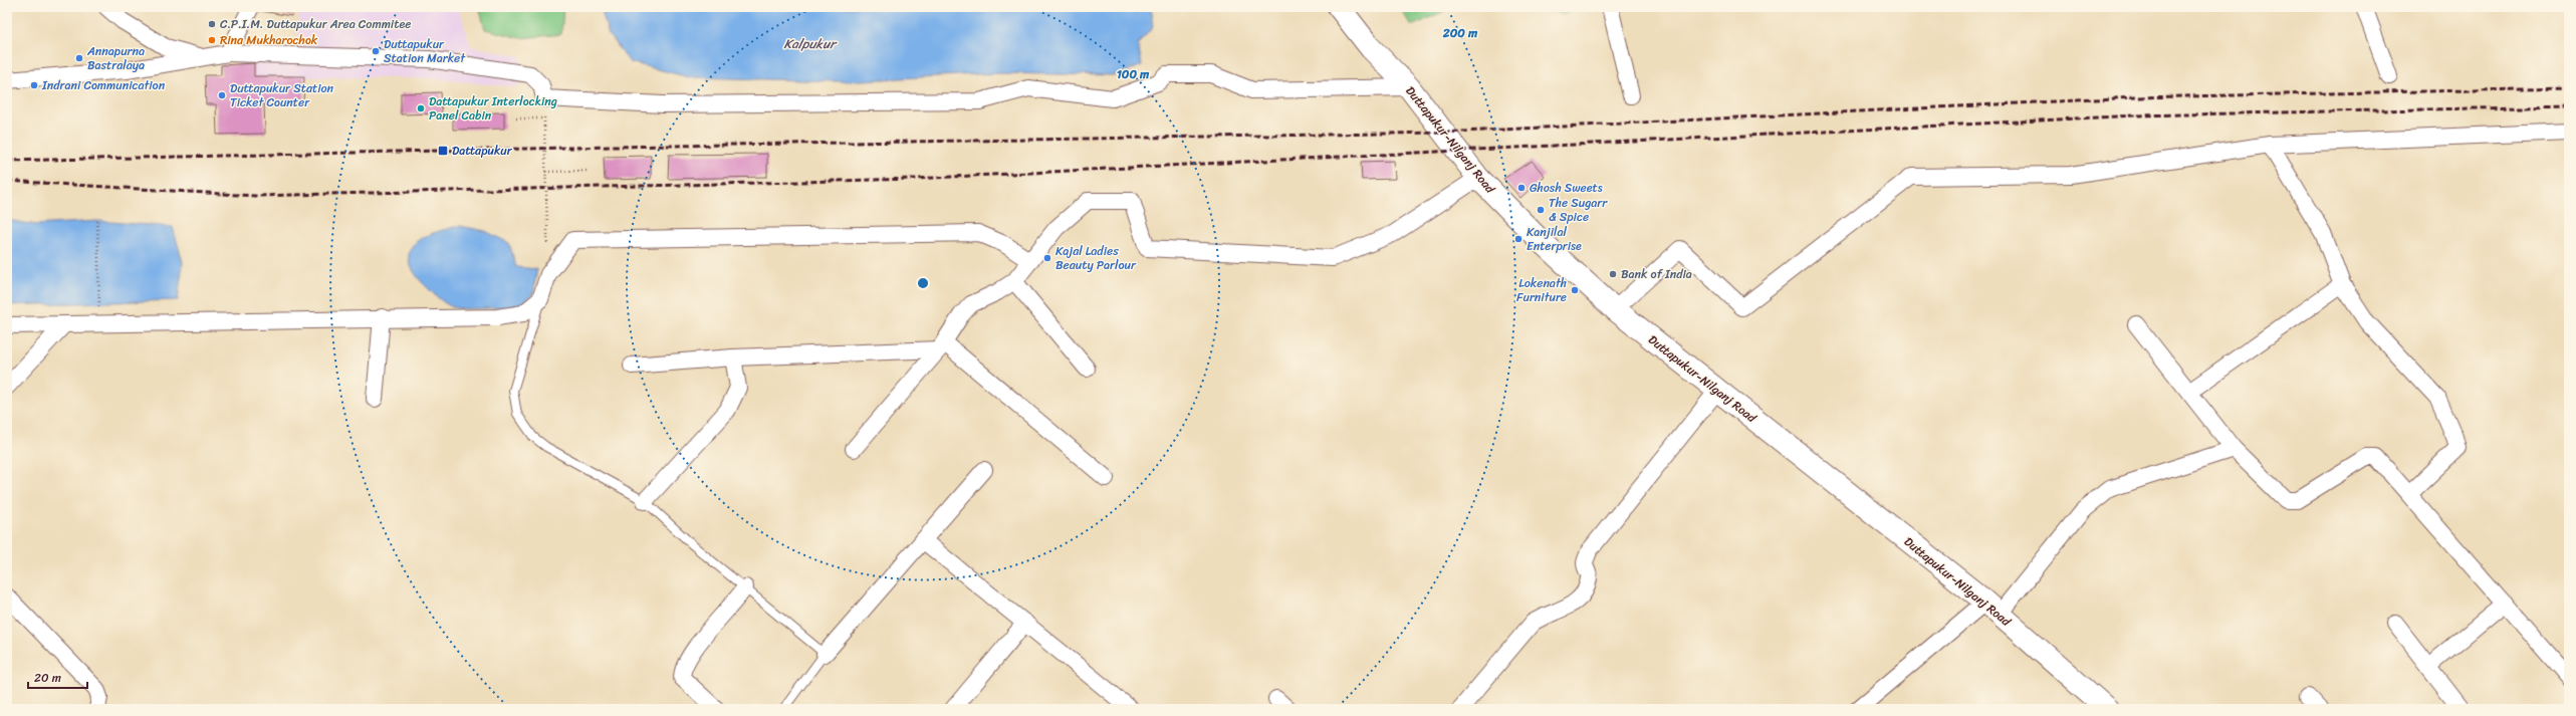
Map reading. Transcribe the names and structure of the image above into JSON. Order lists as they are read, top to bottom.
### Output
{
  "streets": {
    "main road": ["Duttapukur-Nilganj Road"]
  },
  "water": ["Kalpukur"],
  "places": {
    "other": [
      "C.P.I.M. Duttapukur Area Commitee",
      "Rina Mukharochok",
      "Duttapukur Station Market",
      "Annapurna Bastralaya",
      "Indrani Communication",
      "Duttapukur Station Ticket Counter",
      "Dattapukur Interlocking Panel Cabin",
      "Ghosh Sweets",
      "The Sugarr & Spice",
      "Kanjilal Enterprise",
      "Kajal Ladies Beauty Parlour",
      "Bank of India",
      "Lokenath Furniture"
    ],
    "transit": ["Dattapukur"]
  },
  "scale_bar": "20 m",
  "rings": ["200 m", "100 m"]
}
